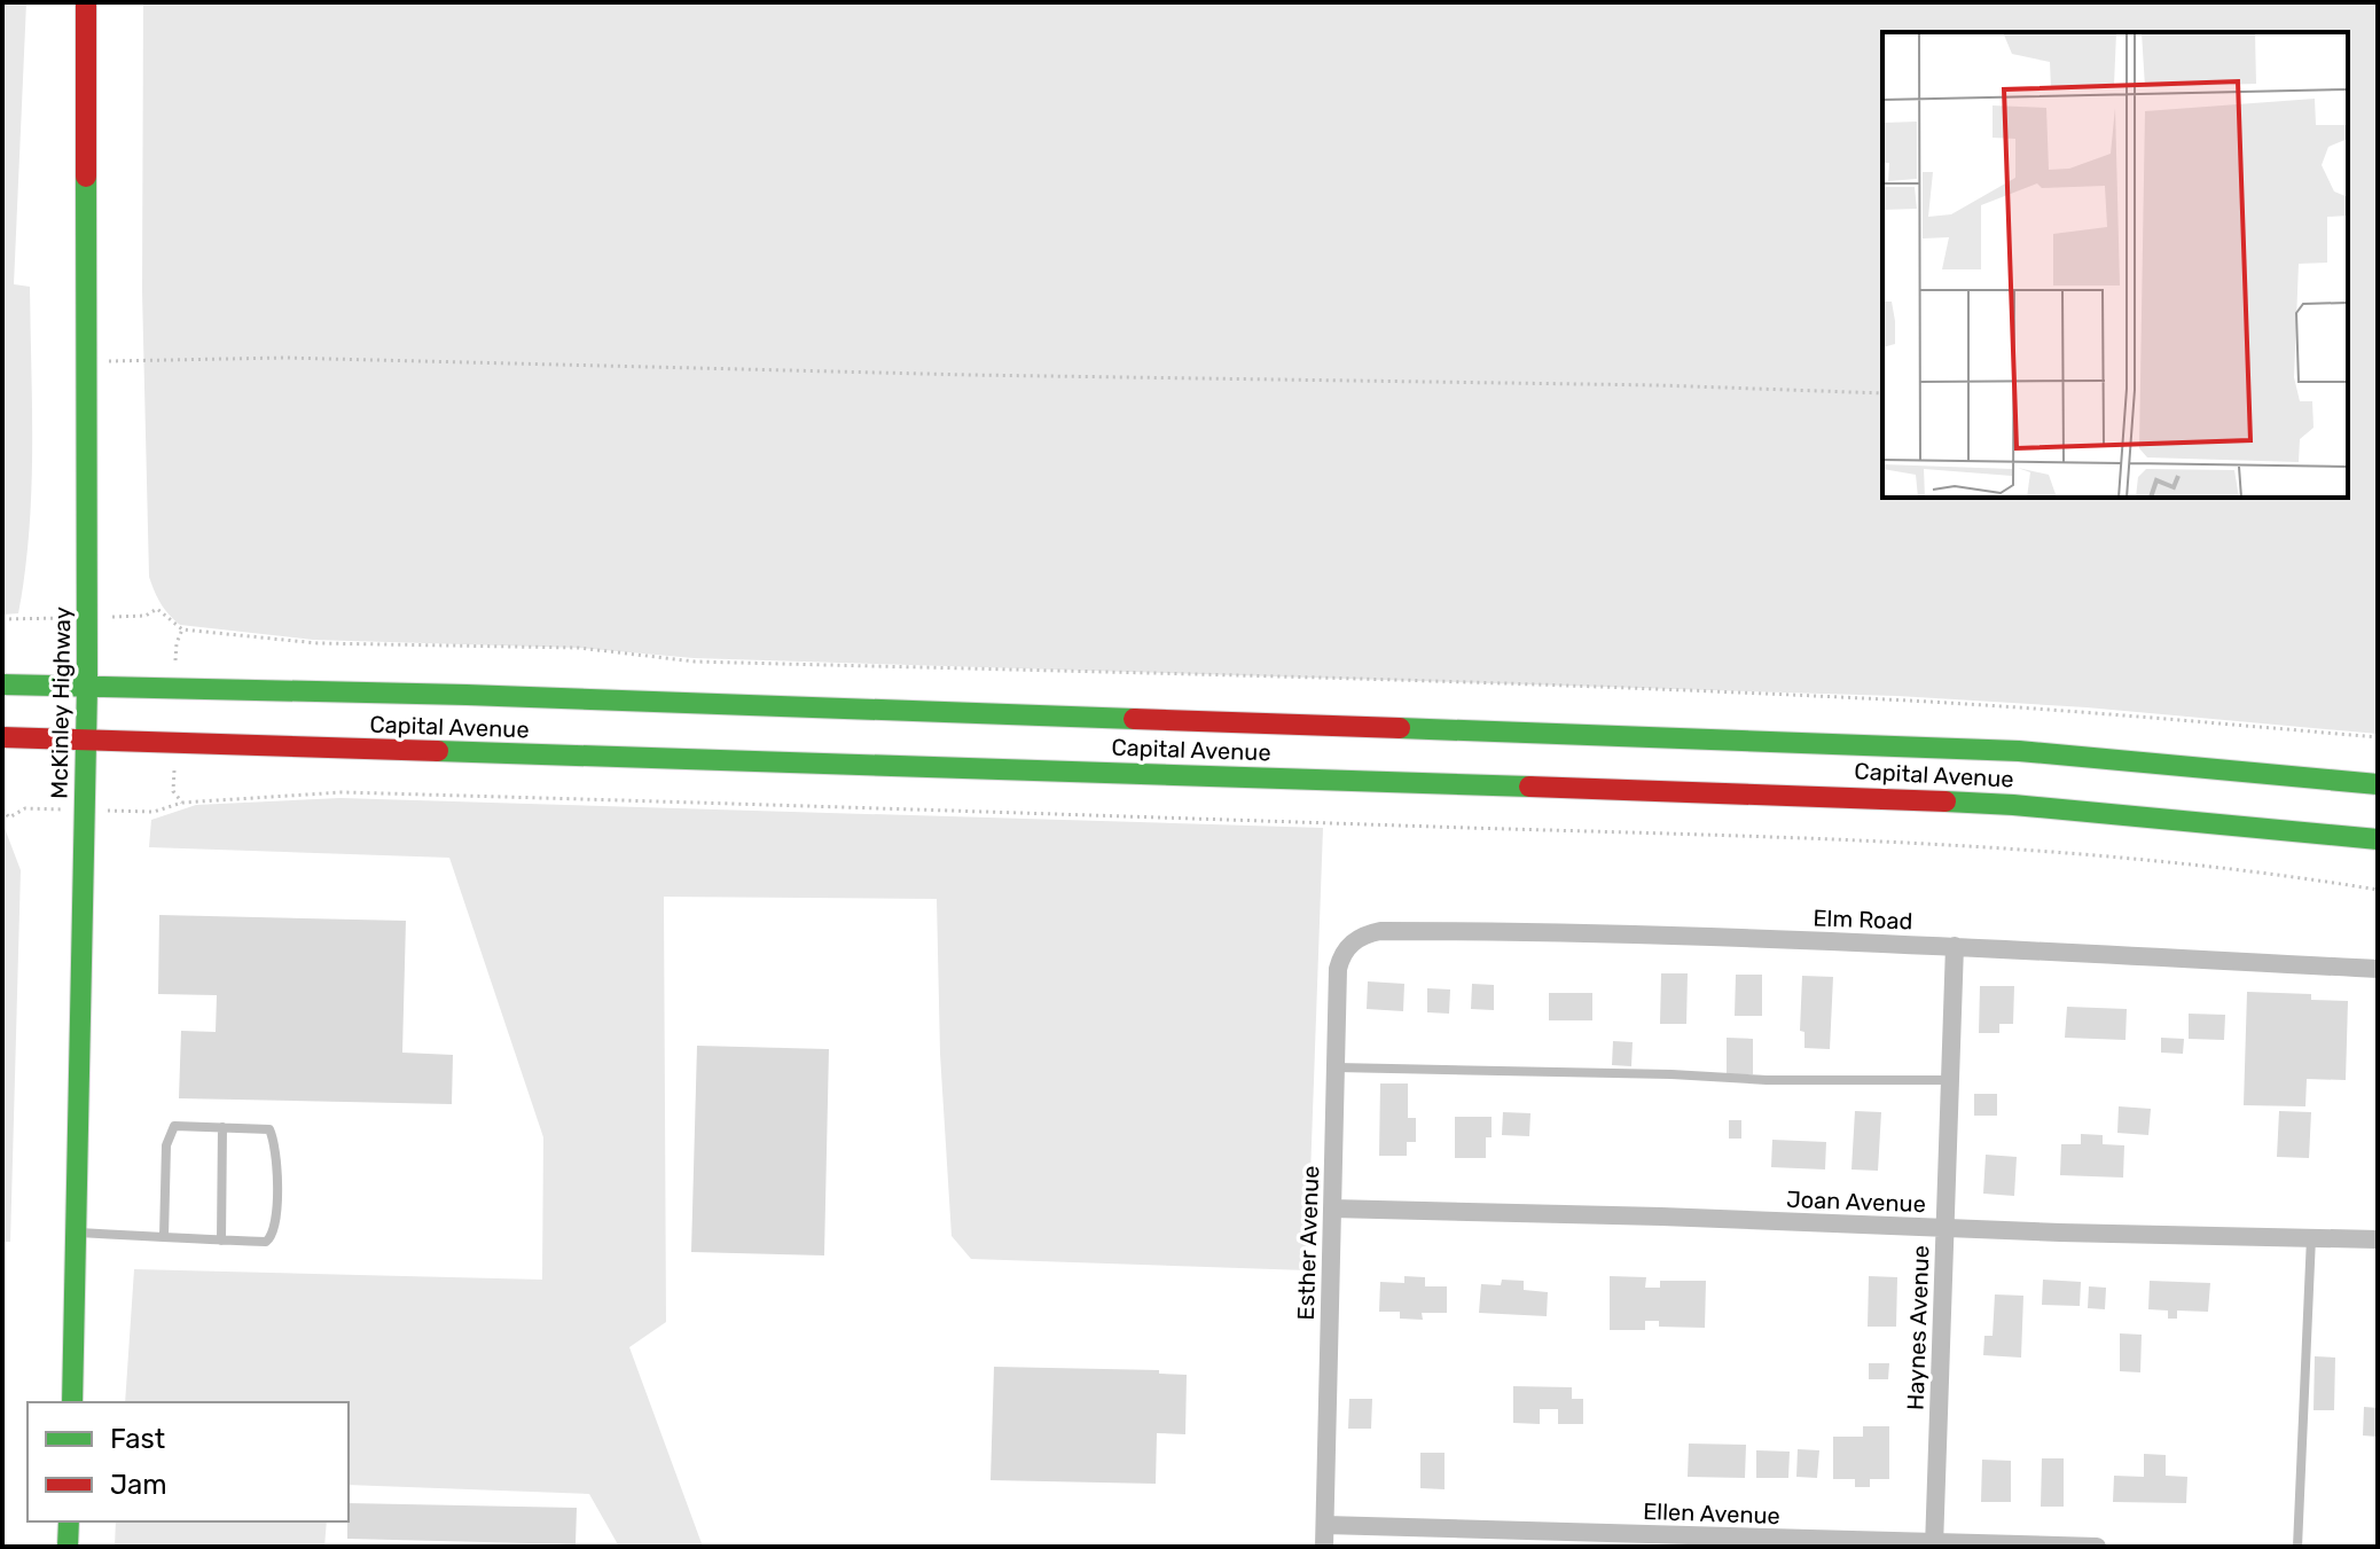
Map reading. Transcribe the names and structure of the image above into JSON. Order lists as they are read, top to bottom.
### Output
{
  "streets": {
    "main road": ["McKinley Highway", "Capital Avenue"],
    "street": [
      "Elm Road",
      "Joan Avenue",
      "Esther Avenue",
      "Haynes Avenue",
      "Ellen Avenue"
    ]
  },
  "crossings": [
    ["McKinley Highway", "Capital Avenue"],
    ["Elm Road", "Esther Avenue"],
    ["Elm Road", "Haynes Avenue"],
    ["Joan Avenue", "Esther Avenue"],
    ["Joan Avenue", "Haynes Avenue"],
    ["Esther Avenue", "Ellen Avenue"],
    ["Haynes Avenue", "Ellen Avenue"]
  ],
  "legend": ["Fast", "Jam"]
}
